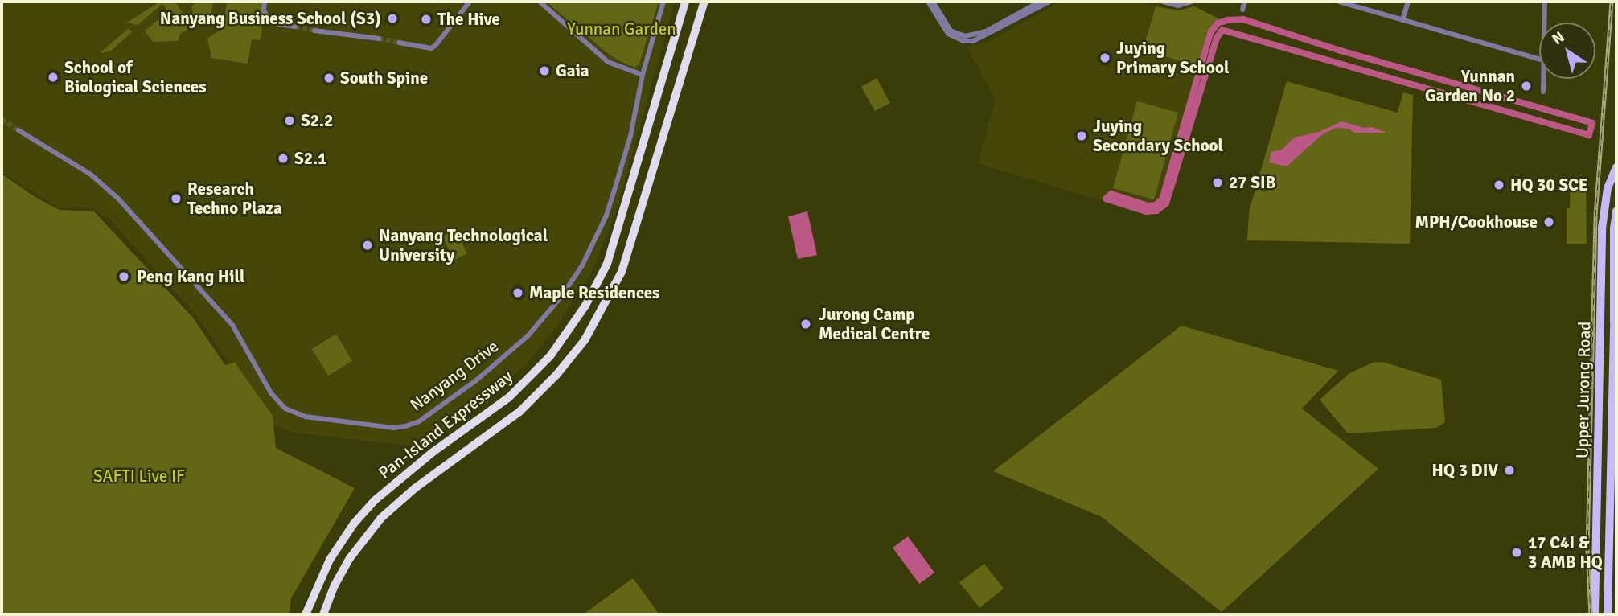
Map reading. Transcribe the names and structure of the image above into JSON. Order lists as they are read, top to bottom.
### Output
{
  "streets": {
    "highway": ["Pan-Island Expressway"],
    "main road": ["Upper Jurong Road"],
    "street": ["Nanyang Drive"]
  },
  "parks": ["Yunnan Garden", "SAFTI Live IF"],
  "places": [
    "Nanyang Business School (S3)",
    "The Hive",
    "Juying Primary School",
    "Gaia",
    "School of Biological Sciences",
    "South Spine",
    "Yunnan Garden No 2",
    "S2.2",
    "Juying Secondary School",
    "S2.1",
    "27 SIB",
    "HQ 30 SCE",
    "Research Techno Plaza",
    "MPH/Cookhouse",
    "Nanyang Technological University",
    "Peng Kang Hill",
    "Maple Residences",
    "Jurong Camp Medical Centre",
    "HQ 3 DIV",
    "17 C4I & 3 AMB HQ"
  ],
  "north": "top left"
}
